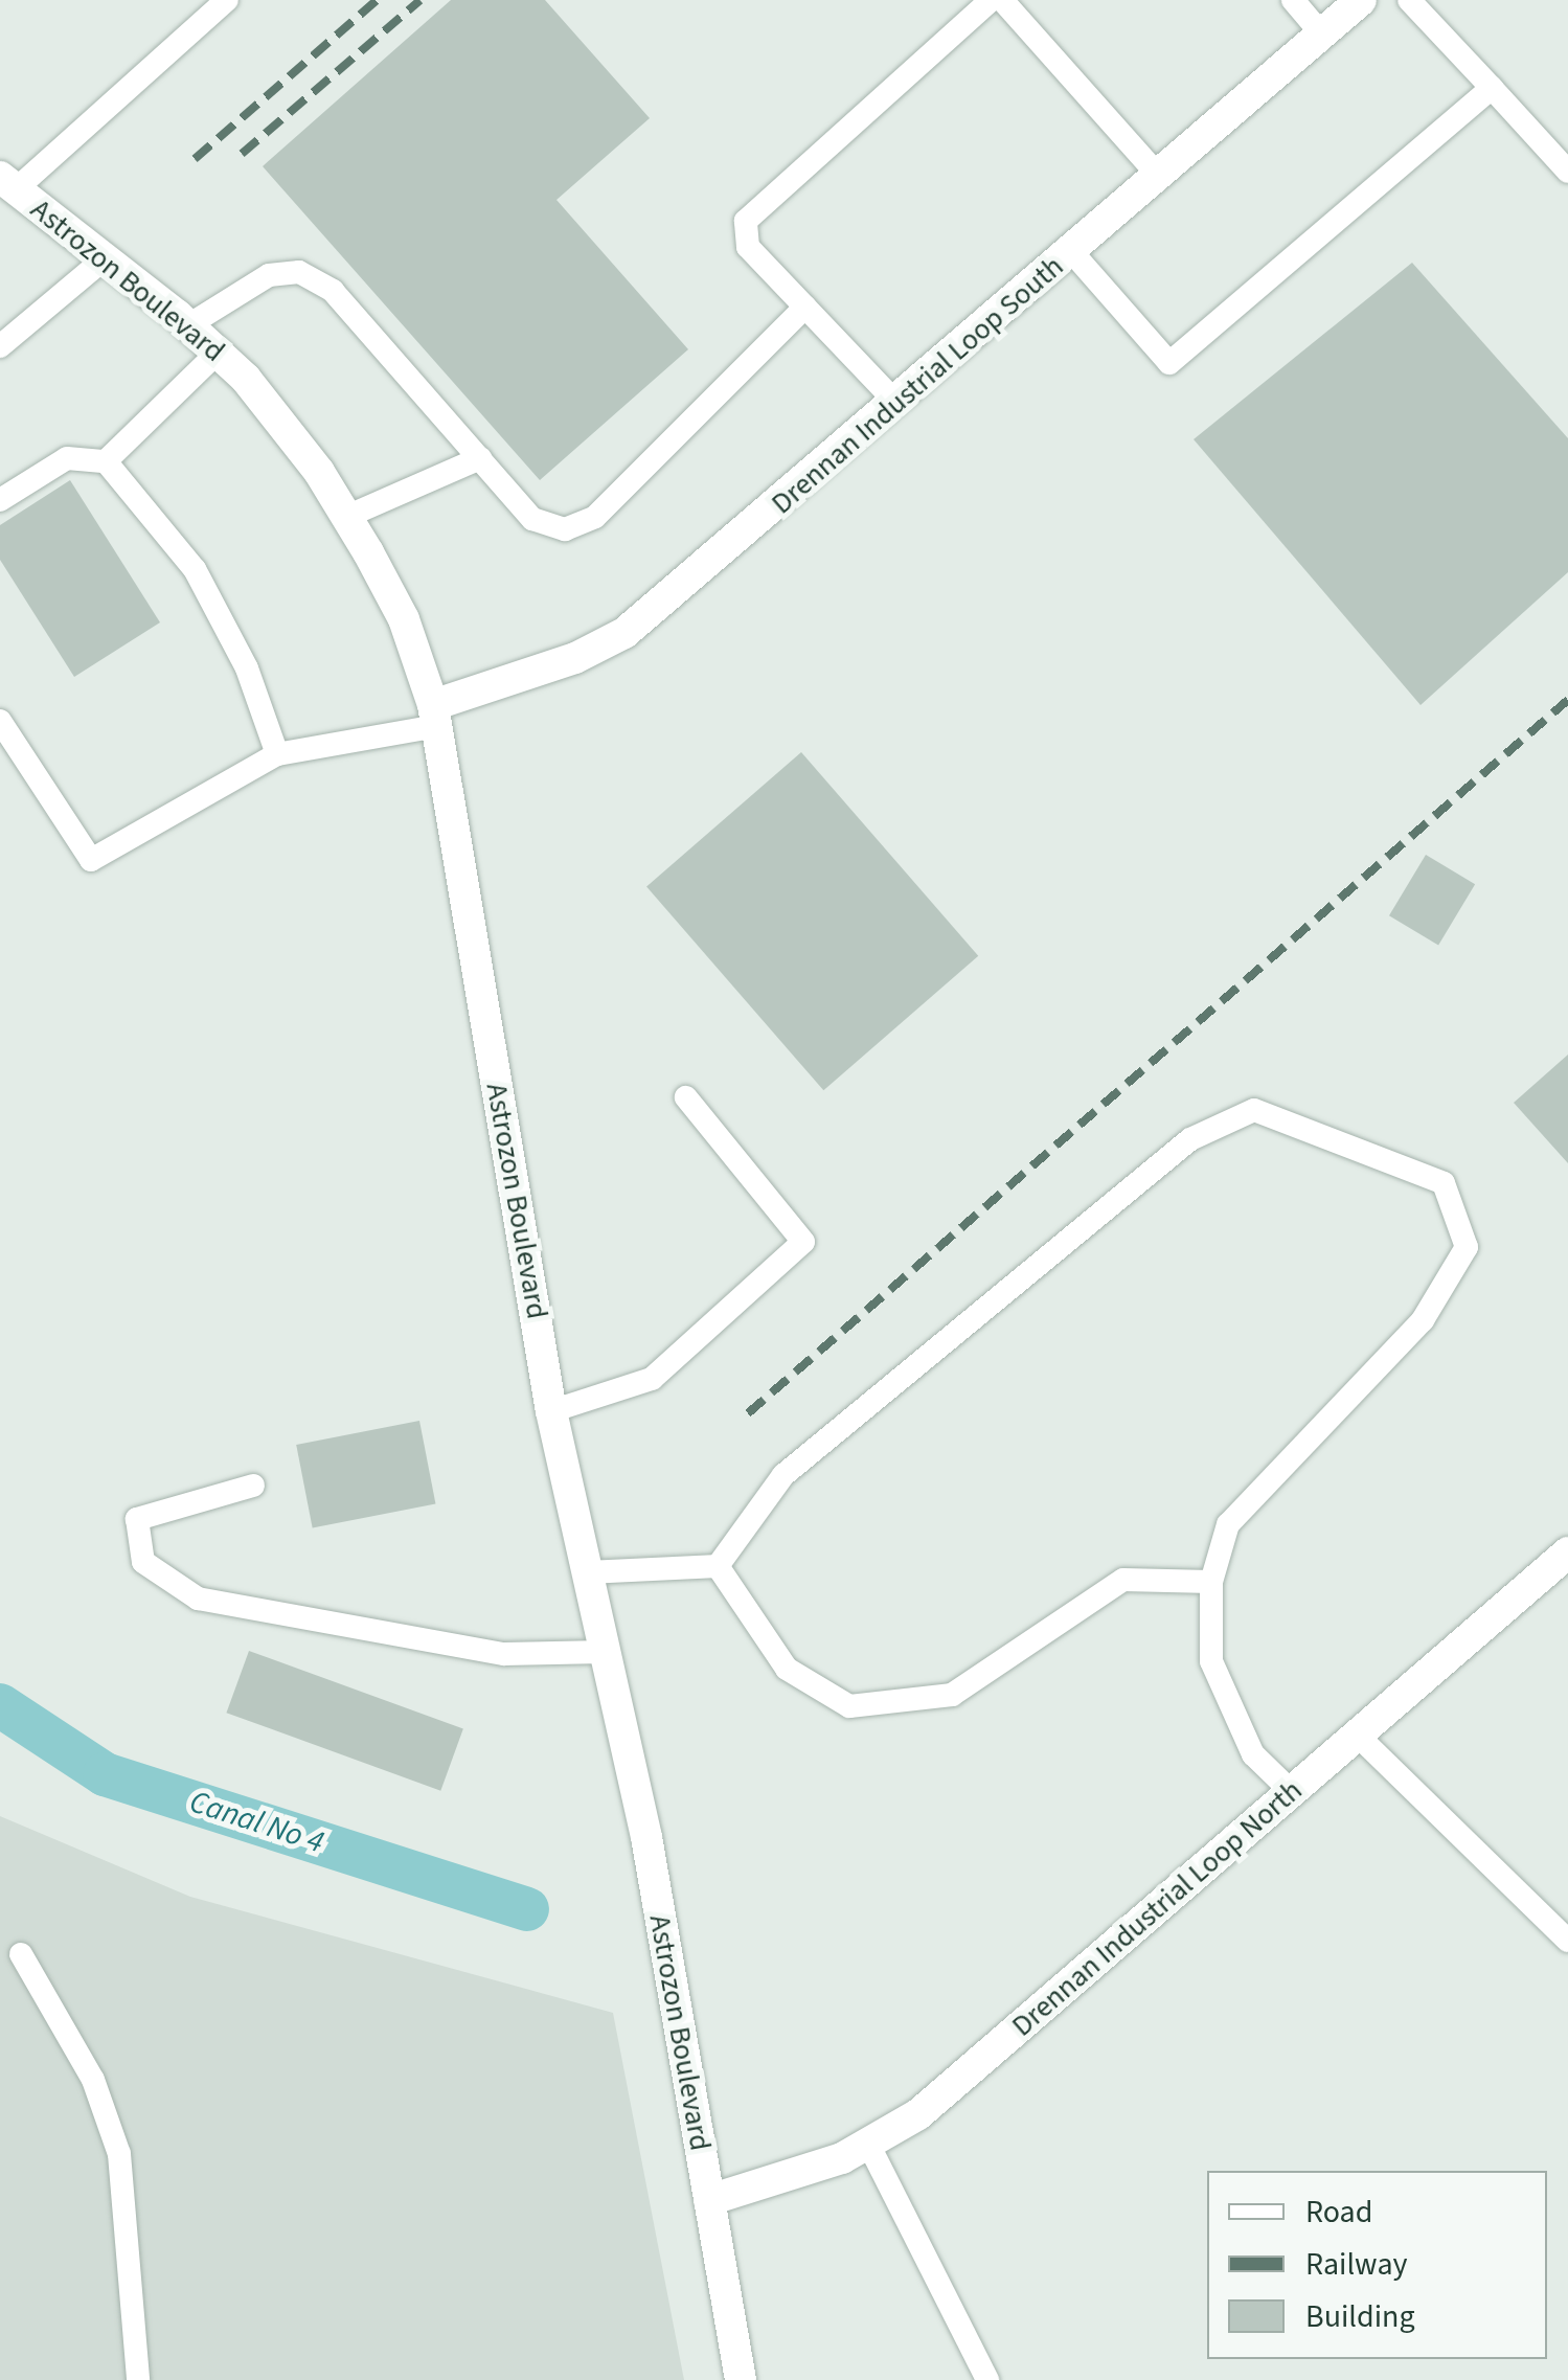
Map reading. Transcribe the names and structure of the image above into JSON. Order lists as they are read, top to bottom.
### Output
{
  "streets": {
    "main road": ["Astrozon Boulevard", "Drennan Industrial Loop South", "Drennan Industrial Loop North"]
  },
  "crossings": [
    ["Astrozon Boulevard", "Drennan Industrial Loop South"],
    ["Astrozon Boulevard", "Drennan Industrial Loop North"]
  ],
  "water": ["Canal No 4"],
  "legend": ["Road", "Railway", "Building"]
}
